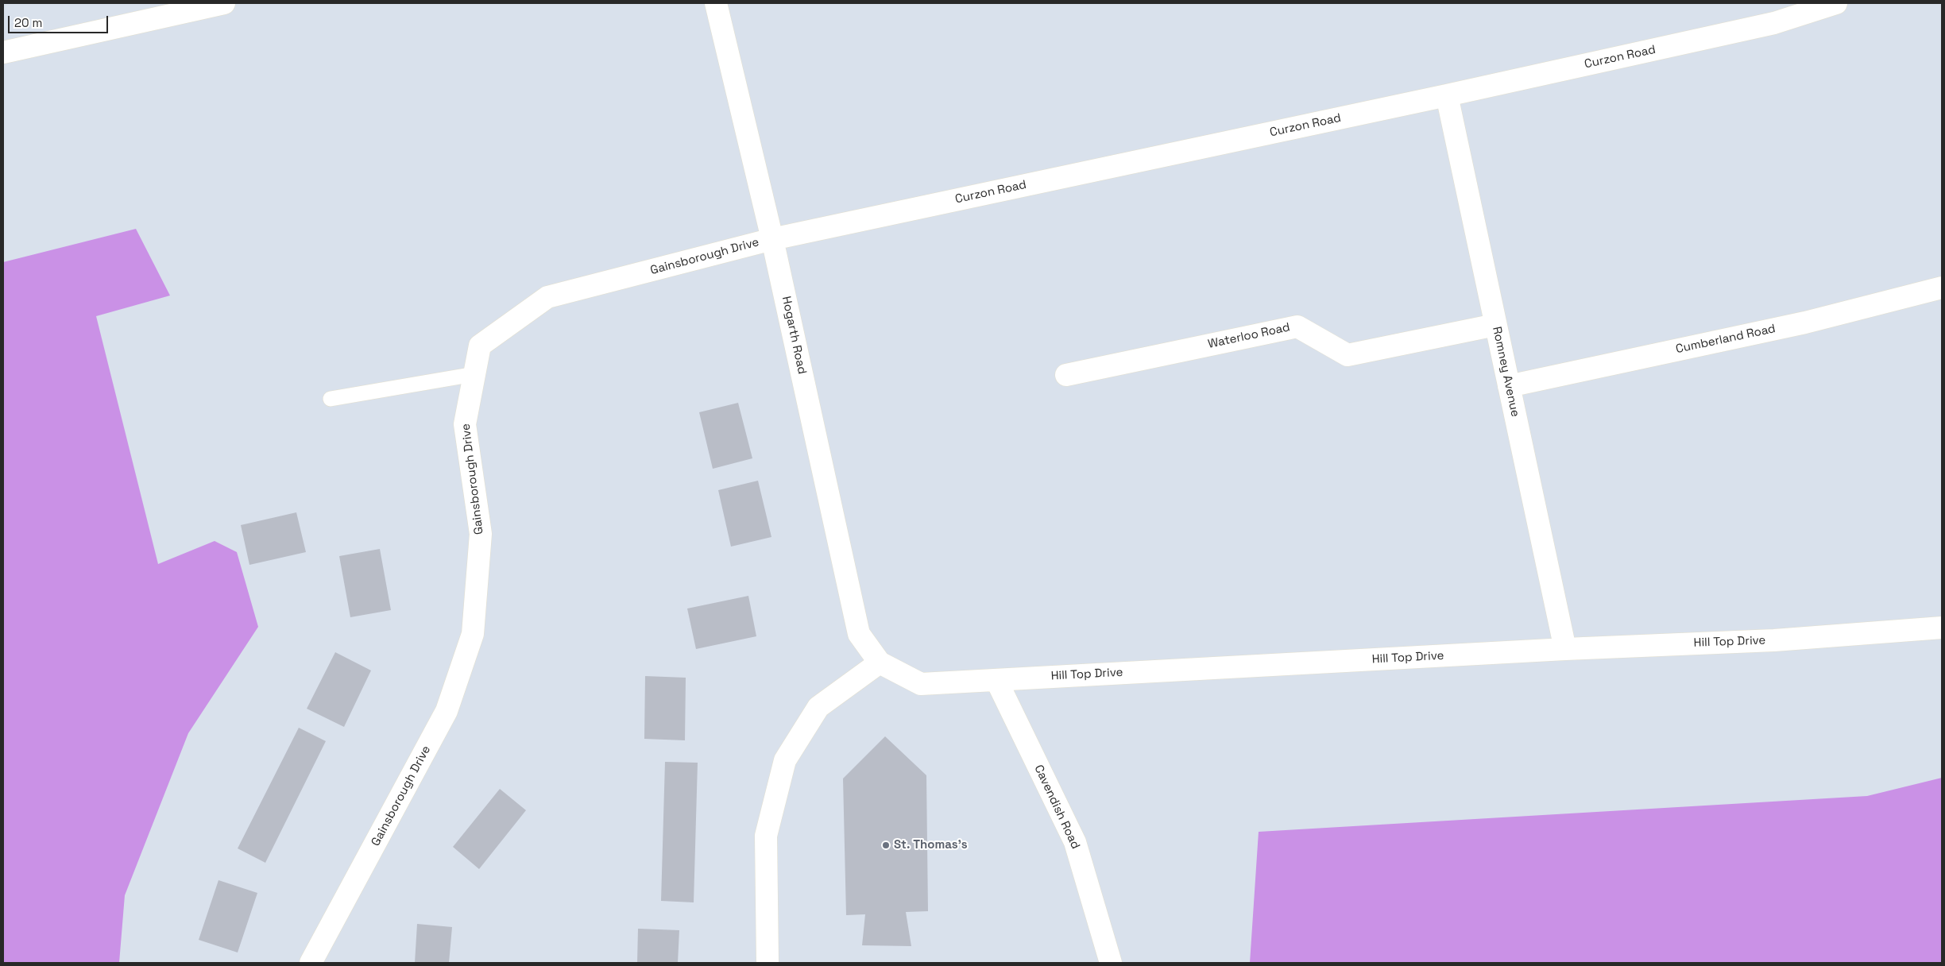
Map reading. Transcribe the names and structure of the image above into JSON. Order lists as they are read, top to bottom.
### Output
{
  "streets": {
    "street": [
      "Curzon Road",
      "Gainsborough Drive",
      "Hogarth Road",
      "Waterloo Road",
      "Cumberland Road",
      "Romney Avenue",
      "Hill Top Drive",
      "Cavendish Road"
    ]
  },
  "crossings": [
    ["Curzon Road", "Gainsborough Drive"],
    ["Curzon Road", "Hogarth Road"],
    ["Curzon Road", "Romney Avenue"],
    ["Gainsborough Drive", "Hogarth Road"],
    ["Hogarth Road", "Hill Top Drive"],
    ["Waterloo Road", "Romney Avenue"],
    ["Cumberland Road", "Romney Avenue"],
    ["Romney Avenue", "Hill Top Drive"],
    ["Hill Top Drive", "Cavendish Road"]
  ],
  "places": ["St. Thomas's"],
  "scale_bar": "20 m"
}
